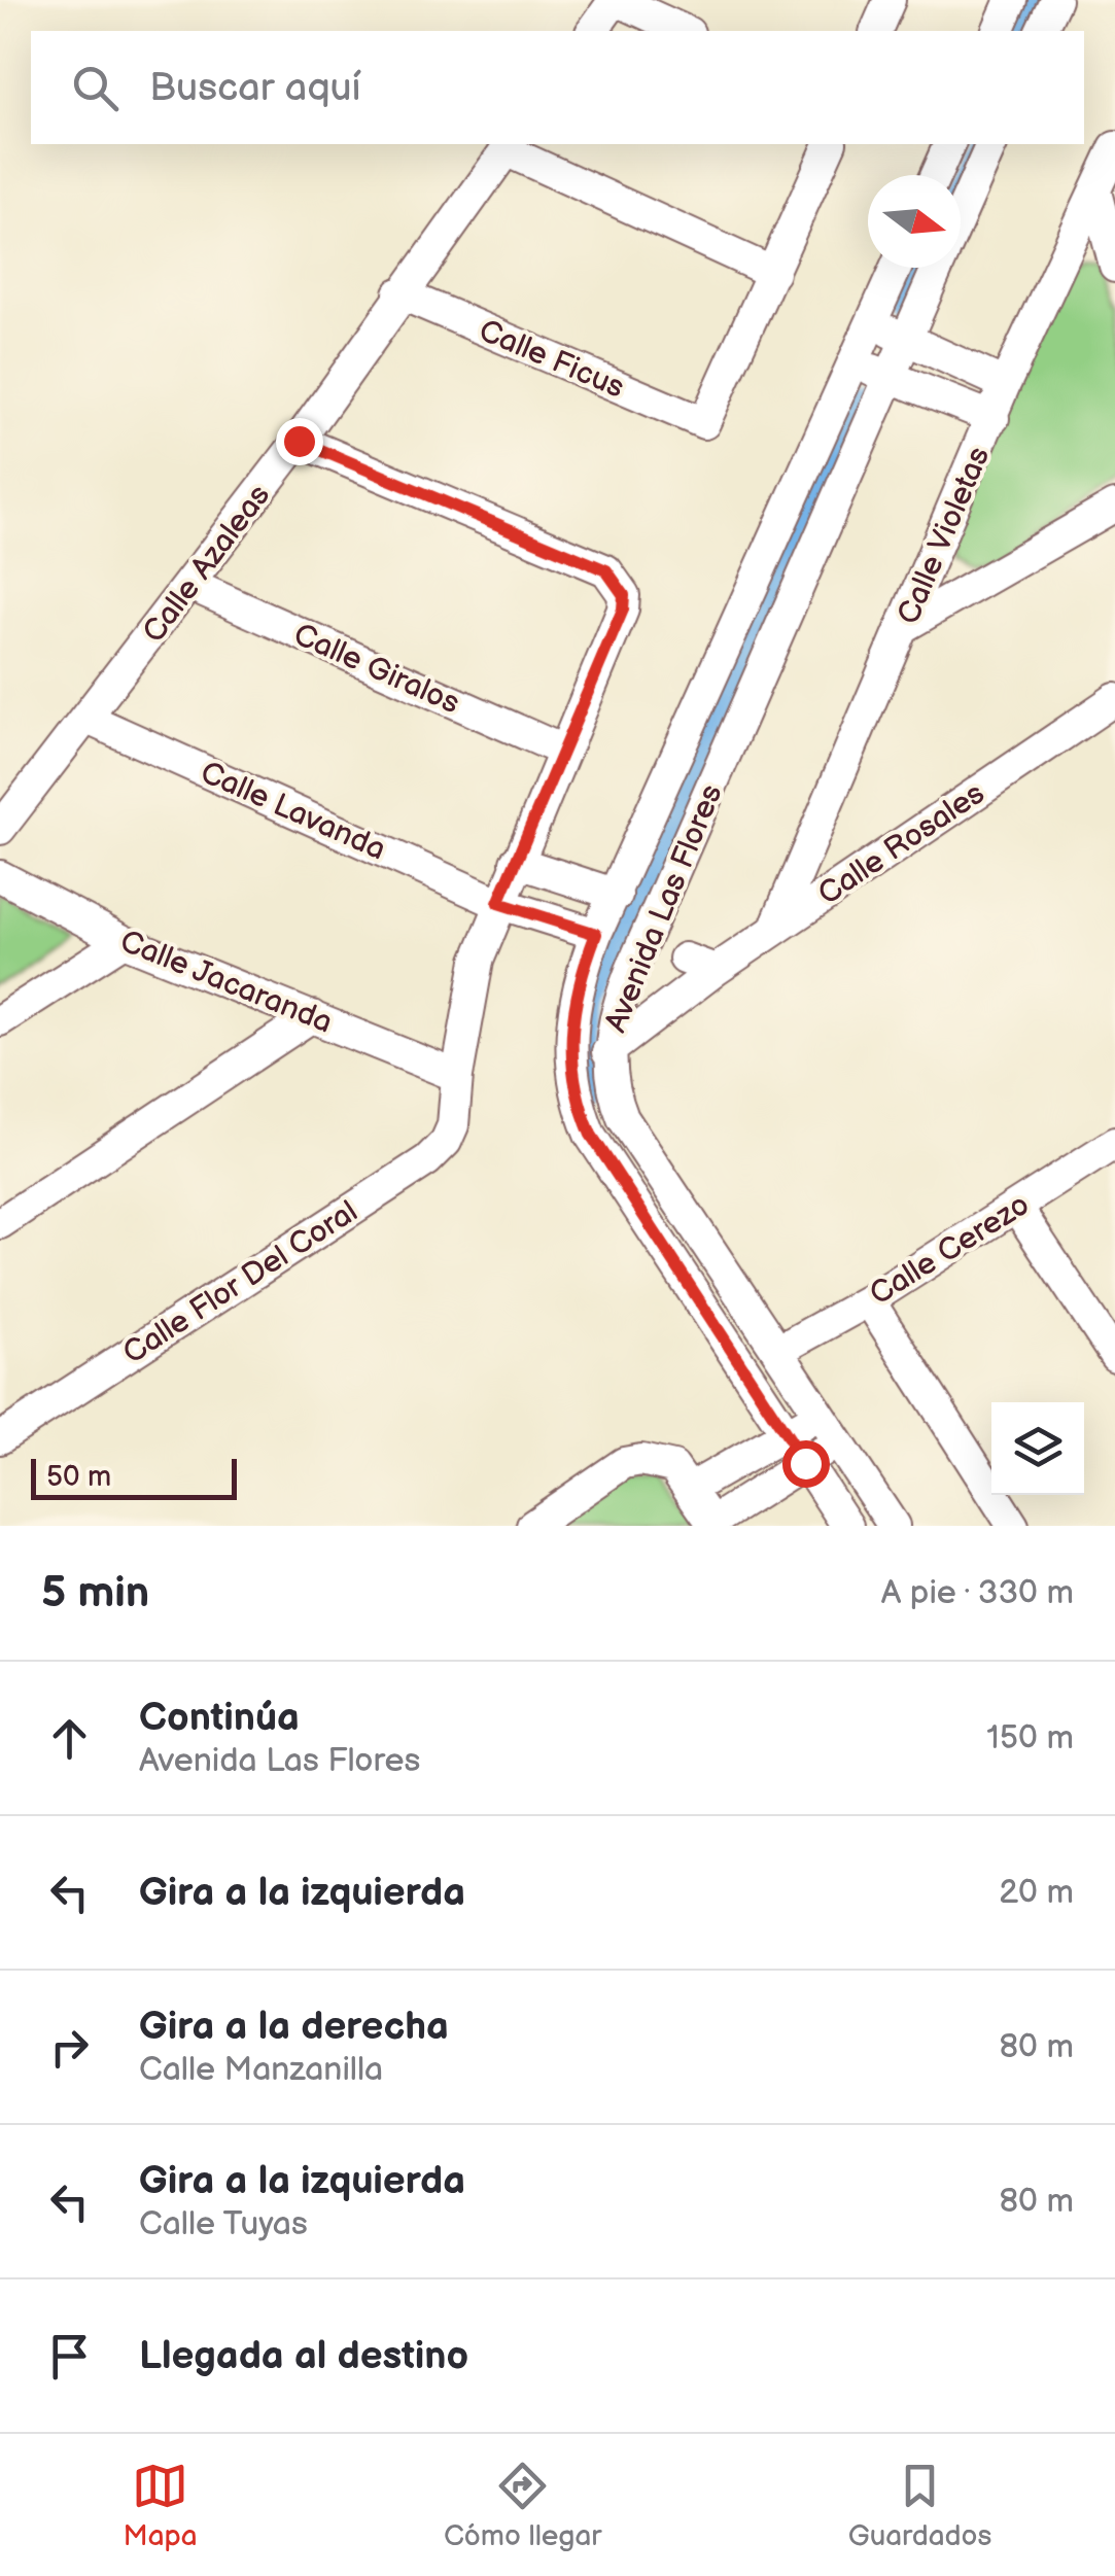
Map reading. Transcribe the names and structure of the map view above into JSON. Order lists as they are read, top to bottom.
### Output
{
  "streets": {
    "street": [
      "Calle Ficus",
      "Calle Violetas",
      "Calle Azaleas",
      "Calle Giralos",
      "Calle Lavanda",
      "Calle Rosales",
      "Avenida Las Flores",
      "Calle Jacaranda",
      "Calle Cerezo",
      "Calle Flor Del Coral"
    ]
  },
  "crossings": [
    ["Calle Ficus", "Calle Azaleas"],
    ["Calle Violetas", "Calle Rosales"],
    ["Calle Azaleas", "Calle Giralos"],
    ["Calle Azaleas", "Calle Lavanda"],
    ["Calle Azaleas", "Calle Flor Del Coral"],
    ["Calle Giralos", "Calle Flor Del Coral"],
    ["Calle Lavanda", "Avenida Las Flores"],
    ["Calle Lavanda", "Calle Flor Del Coral"],
    ["Calle Rosales", "Avenida Las Flores"],
    ["Avenida Las Flores", "Calle Cerezo"],
    ["Calle Jacaranda", "Calle Flor Del Coral"]
  ],
  "scale_bar": "50 m",
  "north": "right",
  "page": {
    "search": "Buscar aquí",
    "scale": "50 m",
    "heading": ["5 min", "A pie · 330 m"],
    "list": [
      ["Continúa", "Avenida Las Flores", "150 m"],
      ["Gira a la izquierda", "20 m"],
      ["Gira a la derecha", "Calle Manzanilla", "80 m"],
      ["Gira a la izquierda", "Calle Tuyas", "80 m"],
      "Llegada al destino"
    ],
    "nav": ["Mapa", "Cómo llegar", "Guardados"]
  }
}
